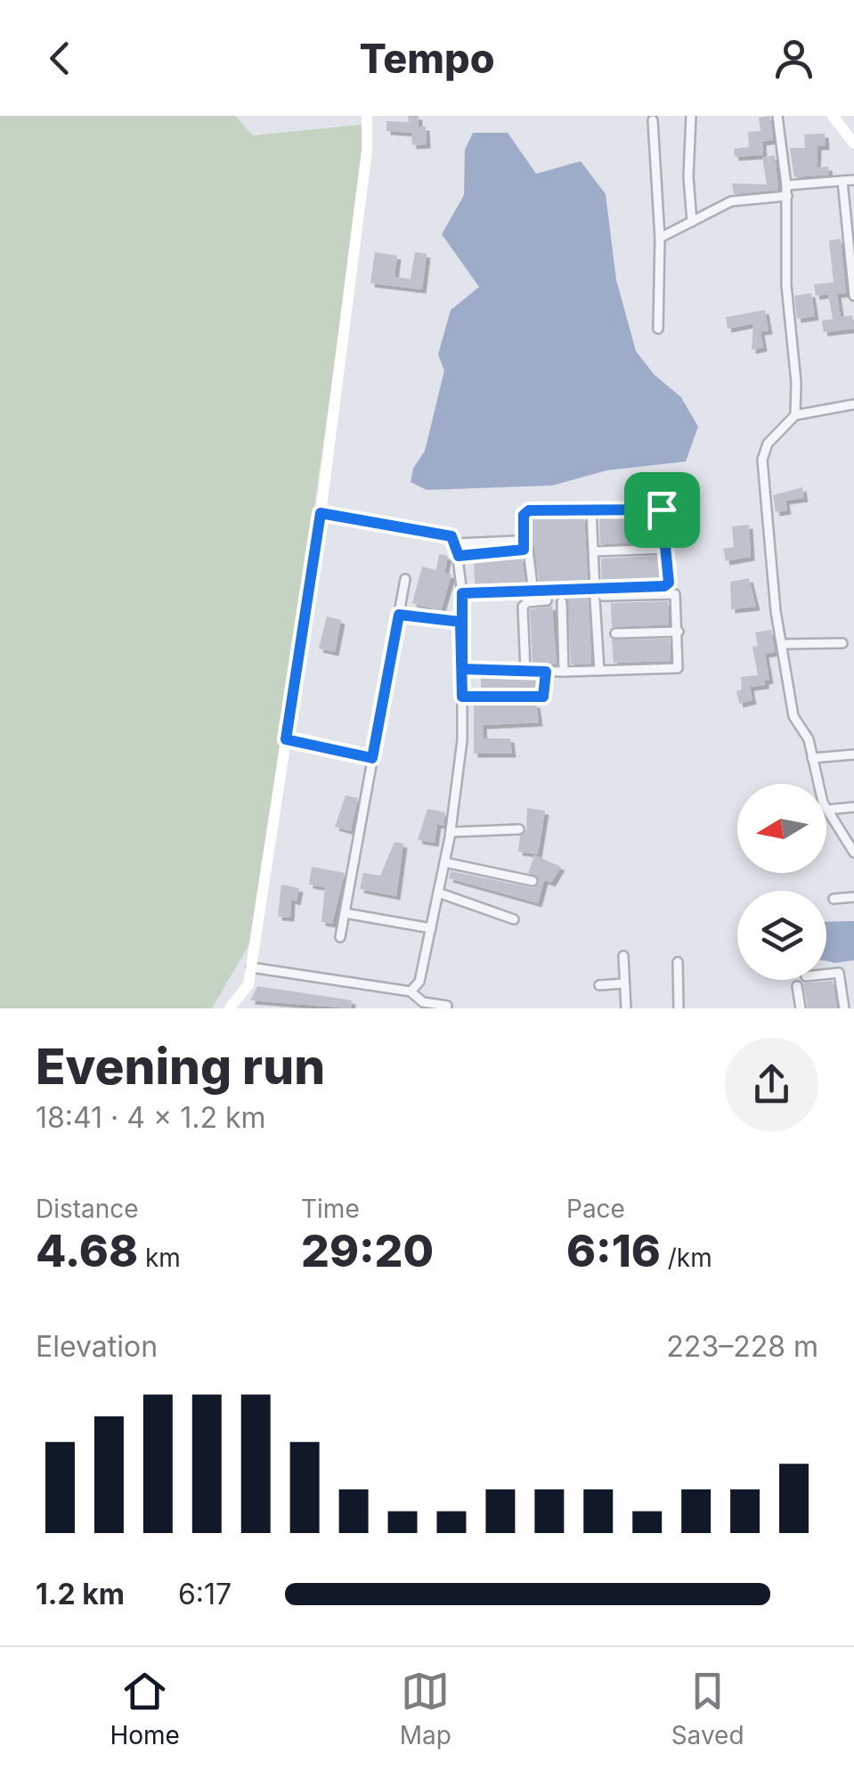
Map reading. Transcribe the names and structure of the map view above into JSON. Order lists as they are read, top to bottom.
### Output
{
  "north": "left",
  "page": {
    "header": "Tempo",
    "heading": ["Evening run", "18:41 · 4 × 1.2 km"],
    "stats": [
      ["Distance", "4.68 km"],
      ["Time", "29:20"],
      ["Pace", "6:16 /km"]
    ],
    "chart": ["Elevation", "223–228 m"],
    "list": [
      {
        "name": "1.2 km",
        "note": "6:17"
      }
    ],
    "tabs": ["Home", "Map", "Saved"]
  }
}
